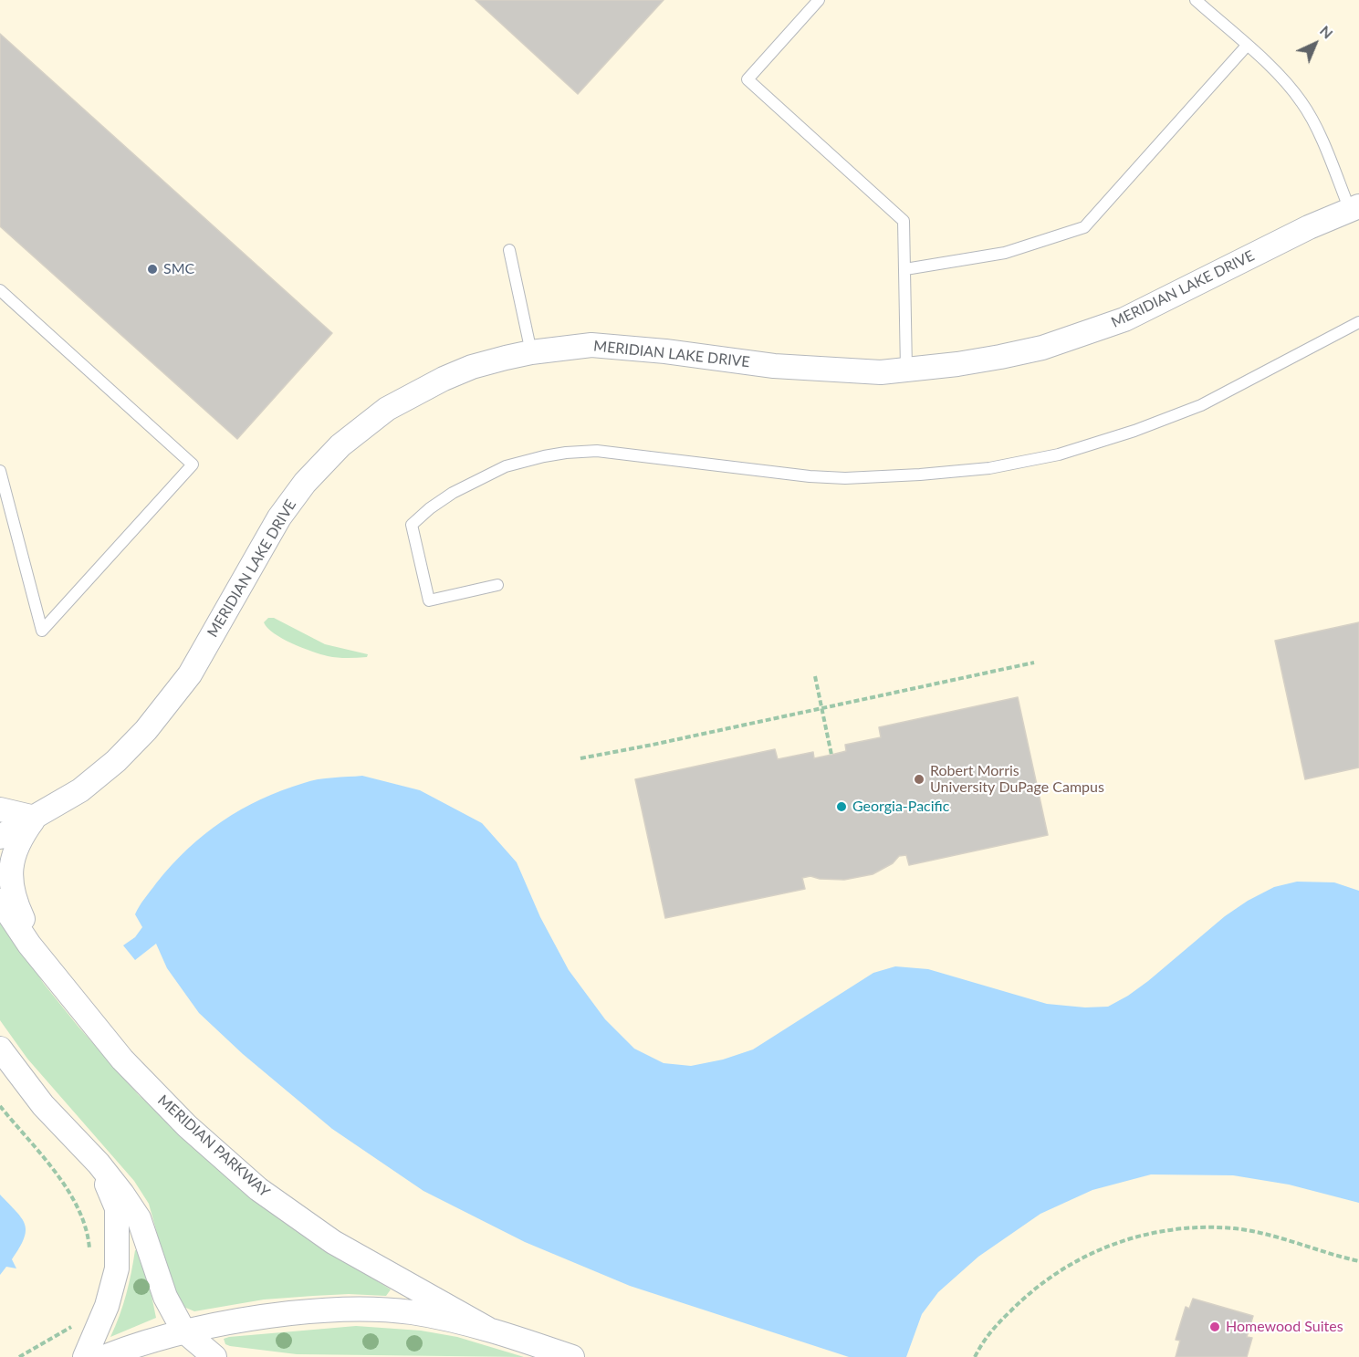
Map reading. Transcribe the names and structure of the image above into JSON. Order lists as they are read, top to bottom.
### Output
{
  "streets": {
    "street": ["MERIDIAN LAKE DRIVE", "MERIDIAN PARKWAY"]
  },
  "crossings": [
    ["MERIDIAN LAKE DRIVE", "MERIDIAN PARKWAY"]
  ],
  "places": [
    "SMC",
    "Robert Morris University DuPage Campus",
    "Georgia-Pacific",
    "Homewood Suites"
  ],
  "north": "top right"
}
